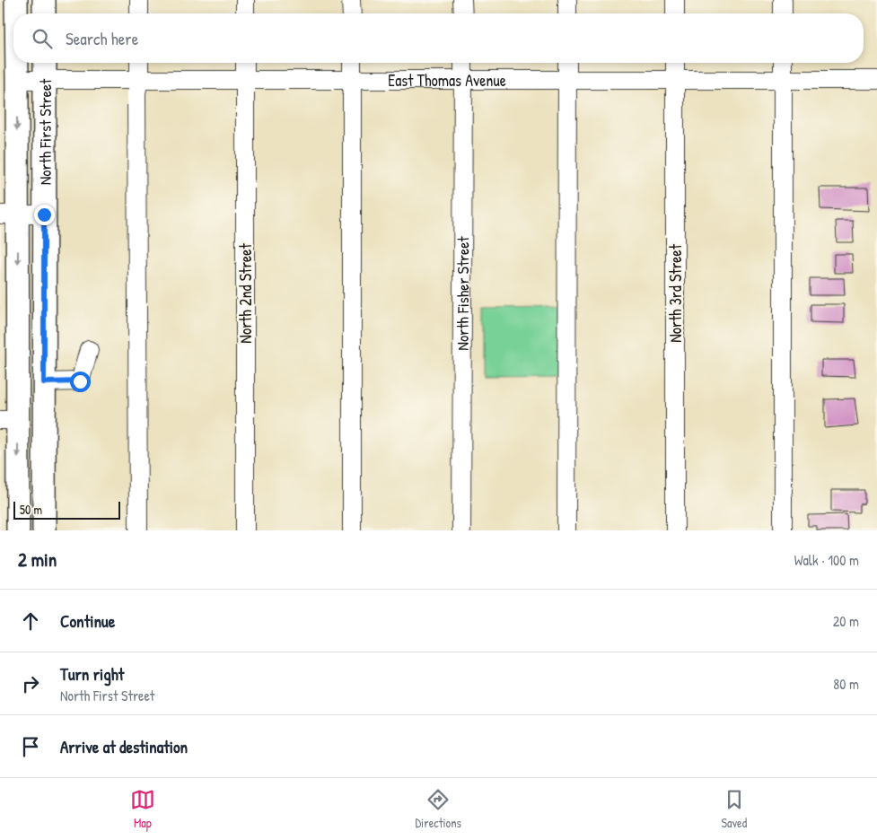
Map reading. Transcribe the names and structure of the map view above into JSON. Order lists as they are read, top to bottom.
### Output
{
  "streets": {
    "main road": ["North First Street"],
    "street": [
      "East Thomas Avenue",
      "North 2nd Street",
      "North Fisher Street",
      "North 3rd Street"
    ]
  },
  "crossings": [
    ["East Thomas Avenue", "North First Street"],
    ["East Thomas Avenue", "North 2nd Street"],
    ["East Thomas Avenue", "North Fisher Street"],
    ["East Thomas Avenue", "North 3rd Street"]
  ],
  "scale_bar": "50 m",
  "page": {
    "search": "Search here",
    "scale": "50 m",
    "heading": ["2 min", "Walk · 100 m"],
    "list": [
      ["Continue", "20 m"],
      ["Turn right", "North First Street", "80 m"],
      "Arrive at destination"
    ],
    "nav": ["Map", "Directions", "Saved"]
  }
}
